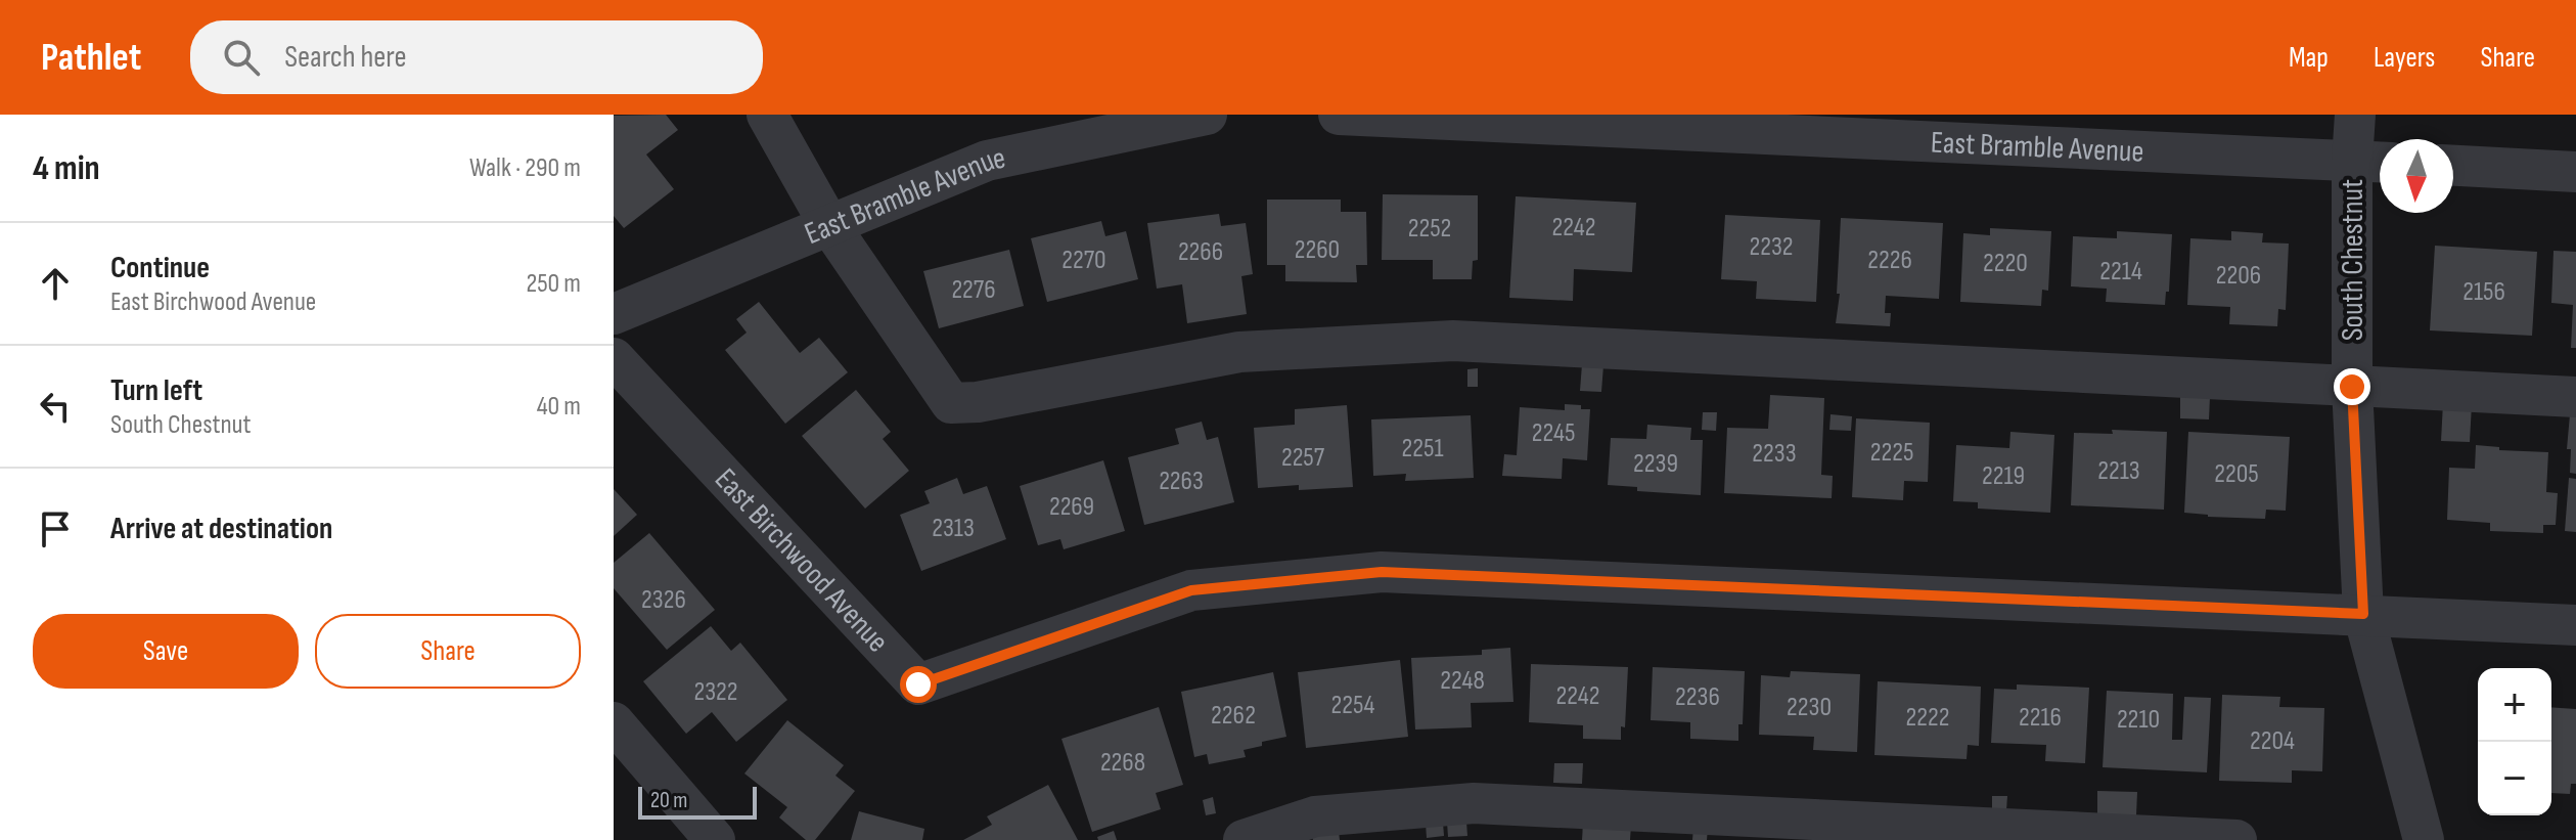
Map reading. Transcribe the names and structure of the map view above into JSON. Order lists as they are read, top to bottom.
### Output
{
  "streets": {
    "street": ["East Bramble Avenue", "South Chestnut", "East Birchwood Avenue"]
  },
  "crossings": [
    ["East Bramble Avenue", "South Chestnut"],
    ["South Chestnut", "East Birchwood Avenue"]
  ],
  "house_numbers": [
    "2242",
    "2252",
    "2232",
    "2260",
    "2266",
    "2270",
    "2226",
    "2220",
    "2214",
    "2206",
    "2276",
    "2156",
    "2245",
    "2251",
    "2225",
    "2233",
    "2257",
    "2239",
    "2213",
    "2205",
    "2219",
    "2263",
    "2269",
    "2313",
    "2326",
    "2248",
    "2322",
    "2242",
    "2236",
    "2254",
    "2230",
    "2262",
    "2222",
    "2216",
    "2210",
    "2204",
    "2268"
  ],
  "scale_bar": "20 m",
  "north": "bottom",
  "page": {
    "header": "Pathlet",
    "search": "Search here",
    "nav": ["Map", "Layers", "Share"],
    "heading": ["4 min", "Walk · 290 m"],
    "list": [
      ["Continue", "East Birchwood Avenue", "250 m"],
      ["Turn left", "South Chestnut", "40 m"],
      "Arrive at destination"
    ],
    "buttons": ["Save", "Share"],
    "map_buttons": ["+", "−"],
    "scale": "20 m"
  }
}
